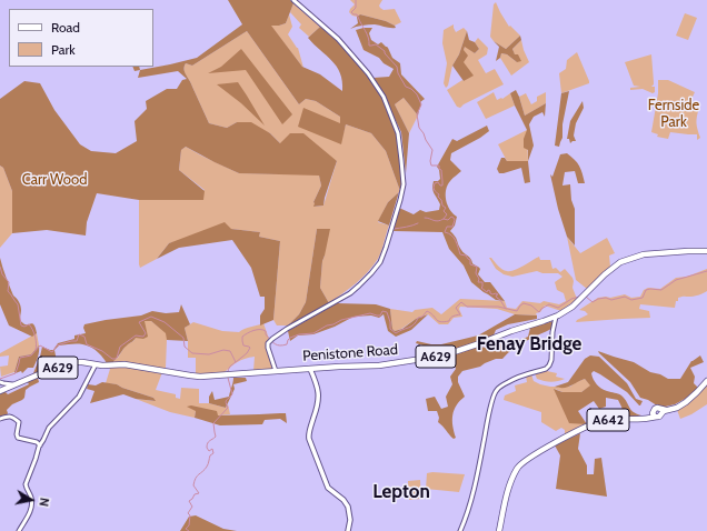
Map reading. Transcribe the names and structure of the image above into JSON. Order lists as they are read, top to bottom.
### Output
{
  "streets": {
    "highway": ["Penistone Road", "A629", "A642"]
  },
  "districts": ["Fenay Bridge", "Lepton"],
  "parks": ["Fernside Park", "Carr Wood"],
  "legend": ["Road", "Park"],
  "north": "right"
}
